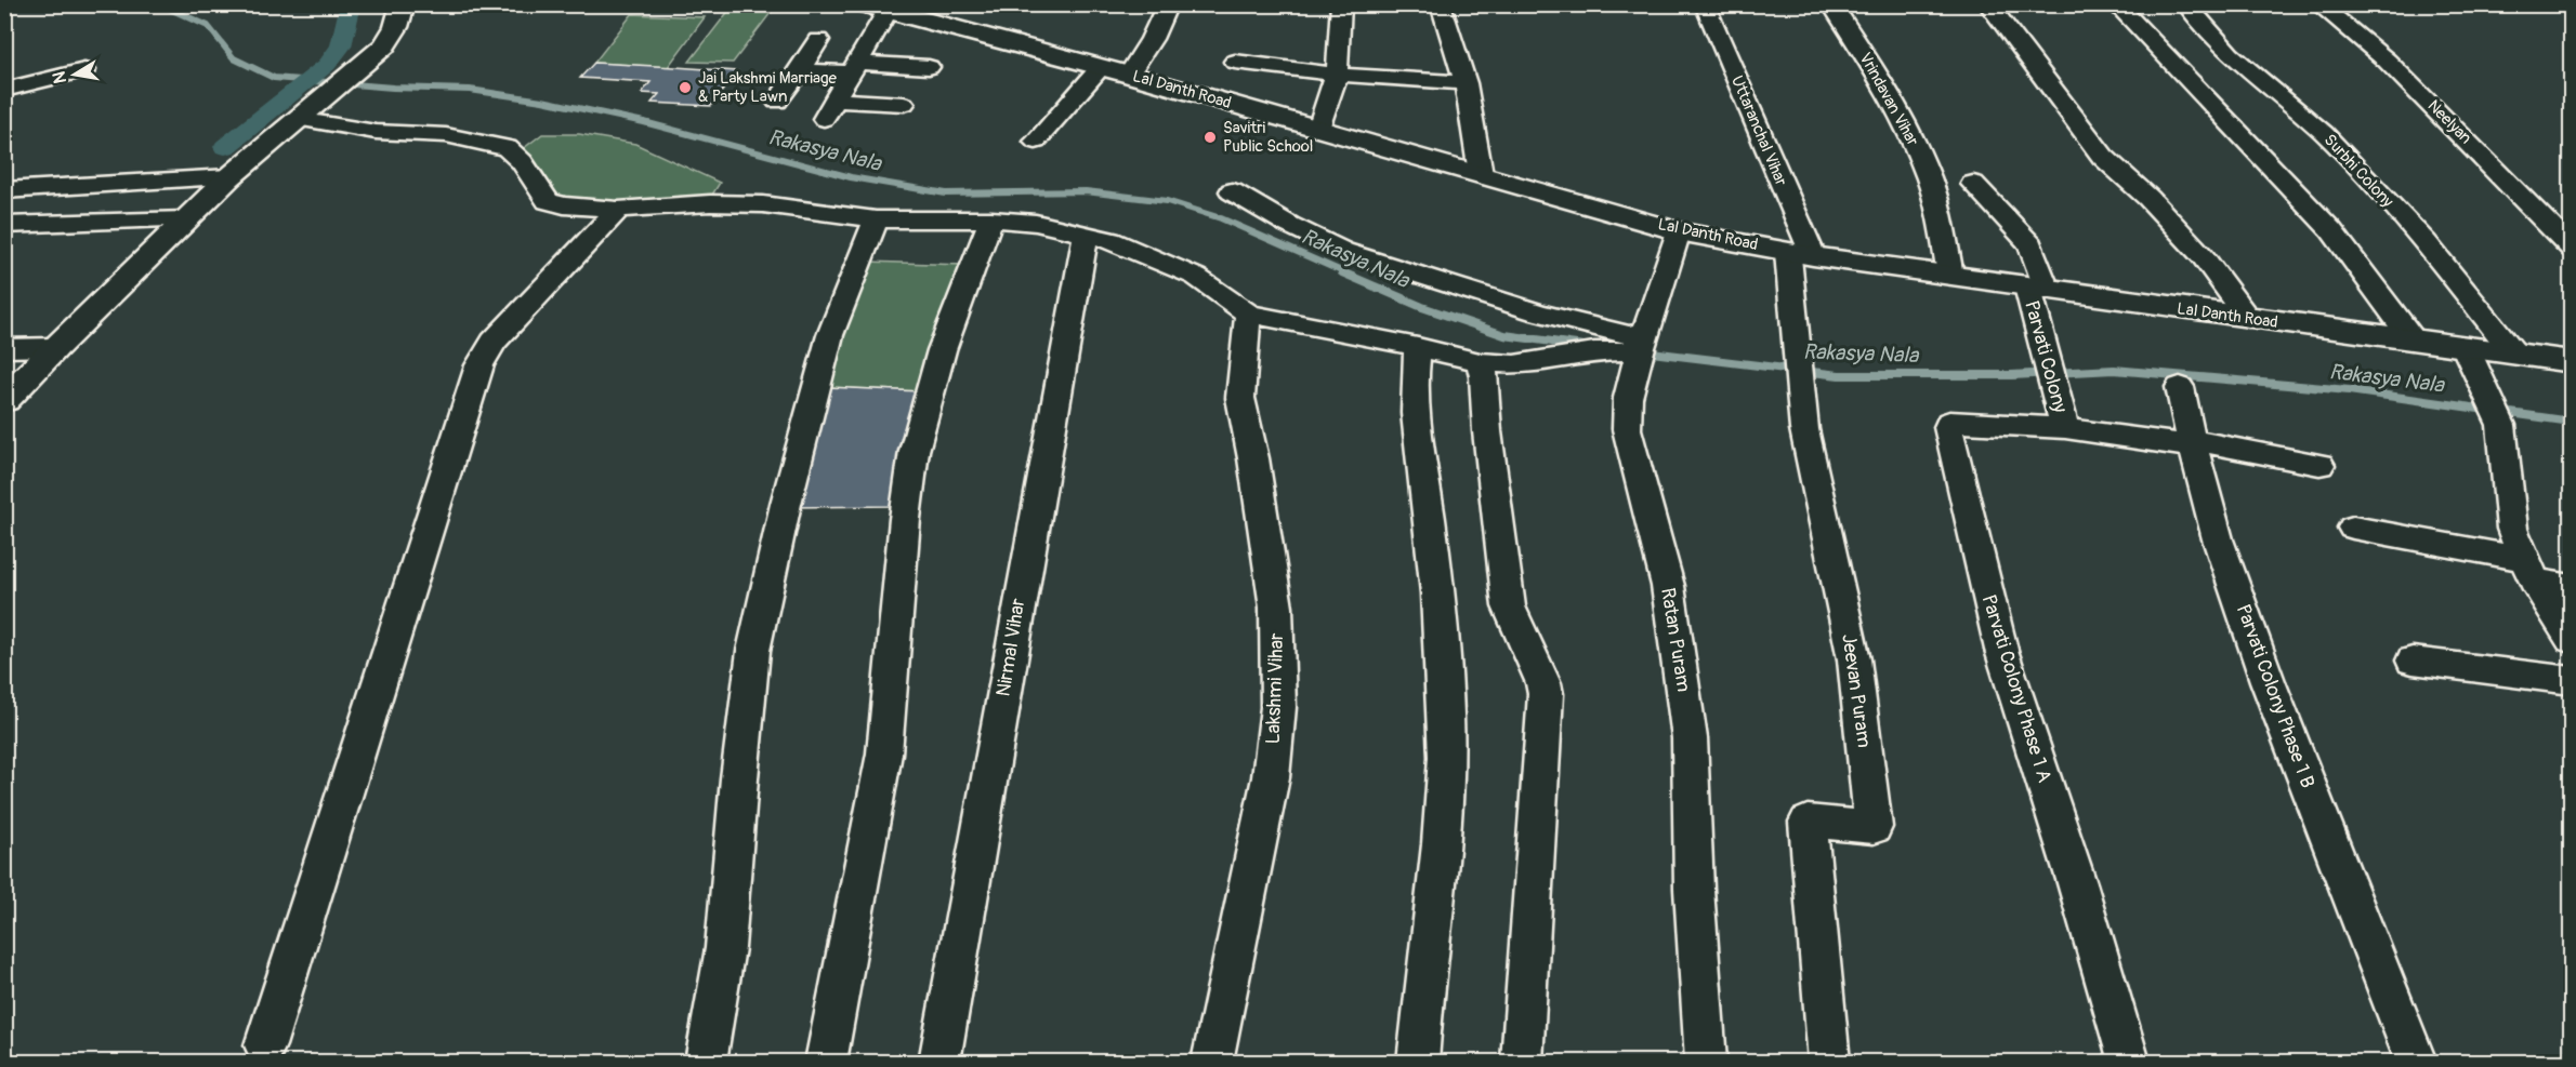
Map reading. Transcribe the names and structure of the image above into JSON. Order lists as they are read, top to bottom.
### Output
{
  "streets": {
    "street": [
      "Lal Danth Road",
      "Vrindavan Vihar",
      "Neelyan",
      "Uttaranchal Vihar",
      "Surbhi Colony",
      "Parvati Colony",
      "Ratan Puram",
      "Nirmal Vihar",
      "Lakshmi Vihar",
      "Parvati Colony Phase 1 A",
      "Jeevan Puram",
      "Parvati Colony Phase 1 B"
    ]
  },
  "crossings": [
    ["Lal Danth Road", "Vrindavan Vihar"],
    ["Lal Danth Road", "Uttaranchal Vihar"],
    ["Lal Danth Road", "Surbhi Colony"],
    ["Lal Danth Road", "Parvati Colony"],
    ["Lal Danth Road", "Ratan Puram"],
    ["Lal Danth Road", "Jeevan Puram"],
    ["Uttaranchal Vihar", "Jeevan Puram"],
    ["Parvati Colony", "Parvati Colony Phase 1 A"]
  ],
  "water": ["Rakasya Nala"],
  "places": ["Jai Lakshmi Marriage & Party Lawn", "Savitri Public School"],
  "north": "left"
}
